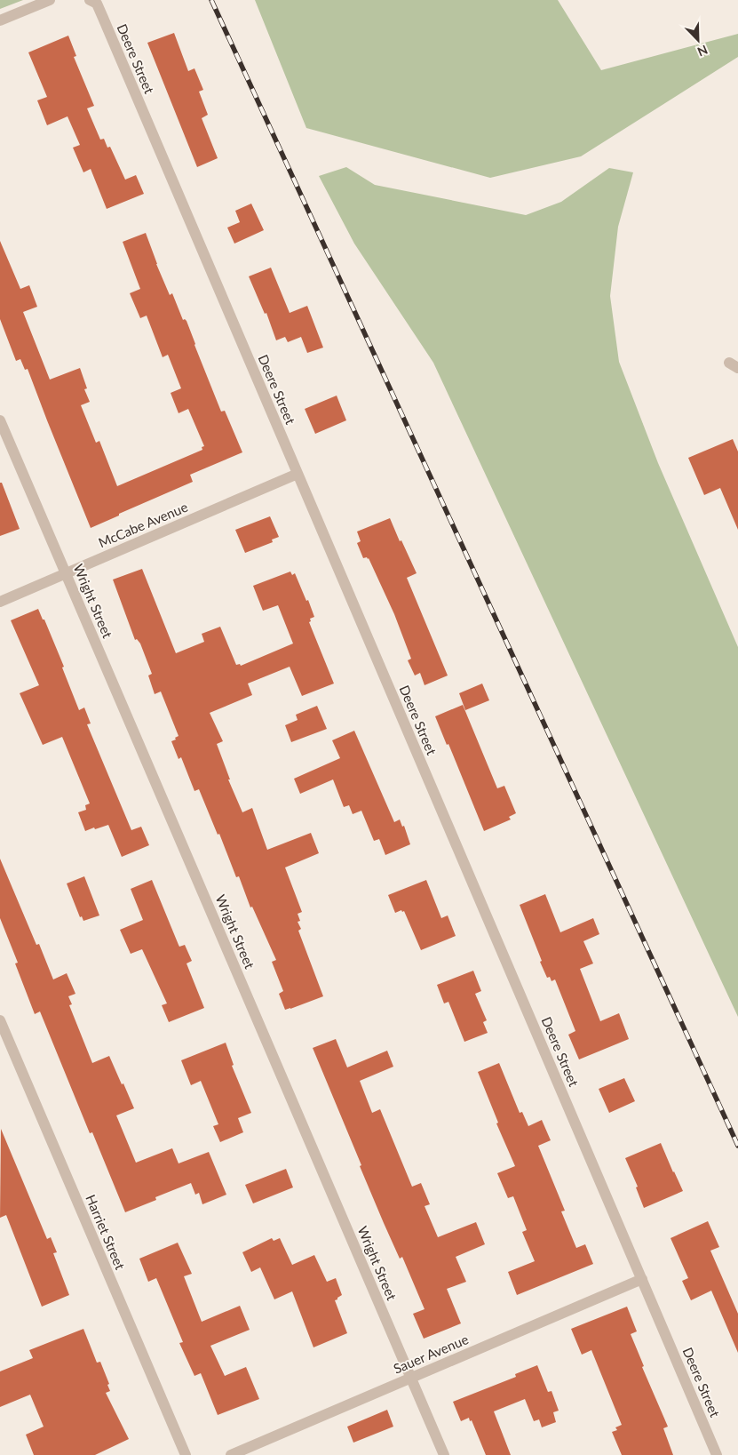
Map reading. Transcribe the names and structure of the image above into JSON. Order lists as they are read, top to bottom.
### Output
{
  "streets": {
    "street": [
      "Deere Street",
      "McCabe Avenue",
      "Wright Street",
      "Harriet Street",
      "Sauer Avenue"
    ]
  },
  "crossings": [
    ["Deere Street", "McCabe Avenue"],
    ["Deere Street", "Sauer Avenue"],
    ["McCabe Avenue", "Wright Street"],
    ["Wright Street", "Sauer Avenue"]
  ],
  "north": "bottom right"
}
